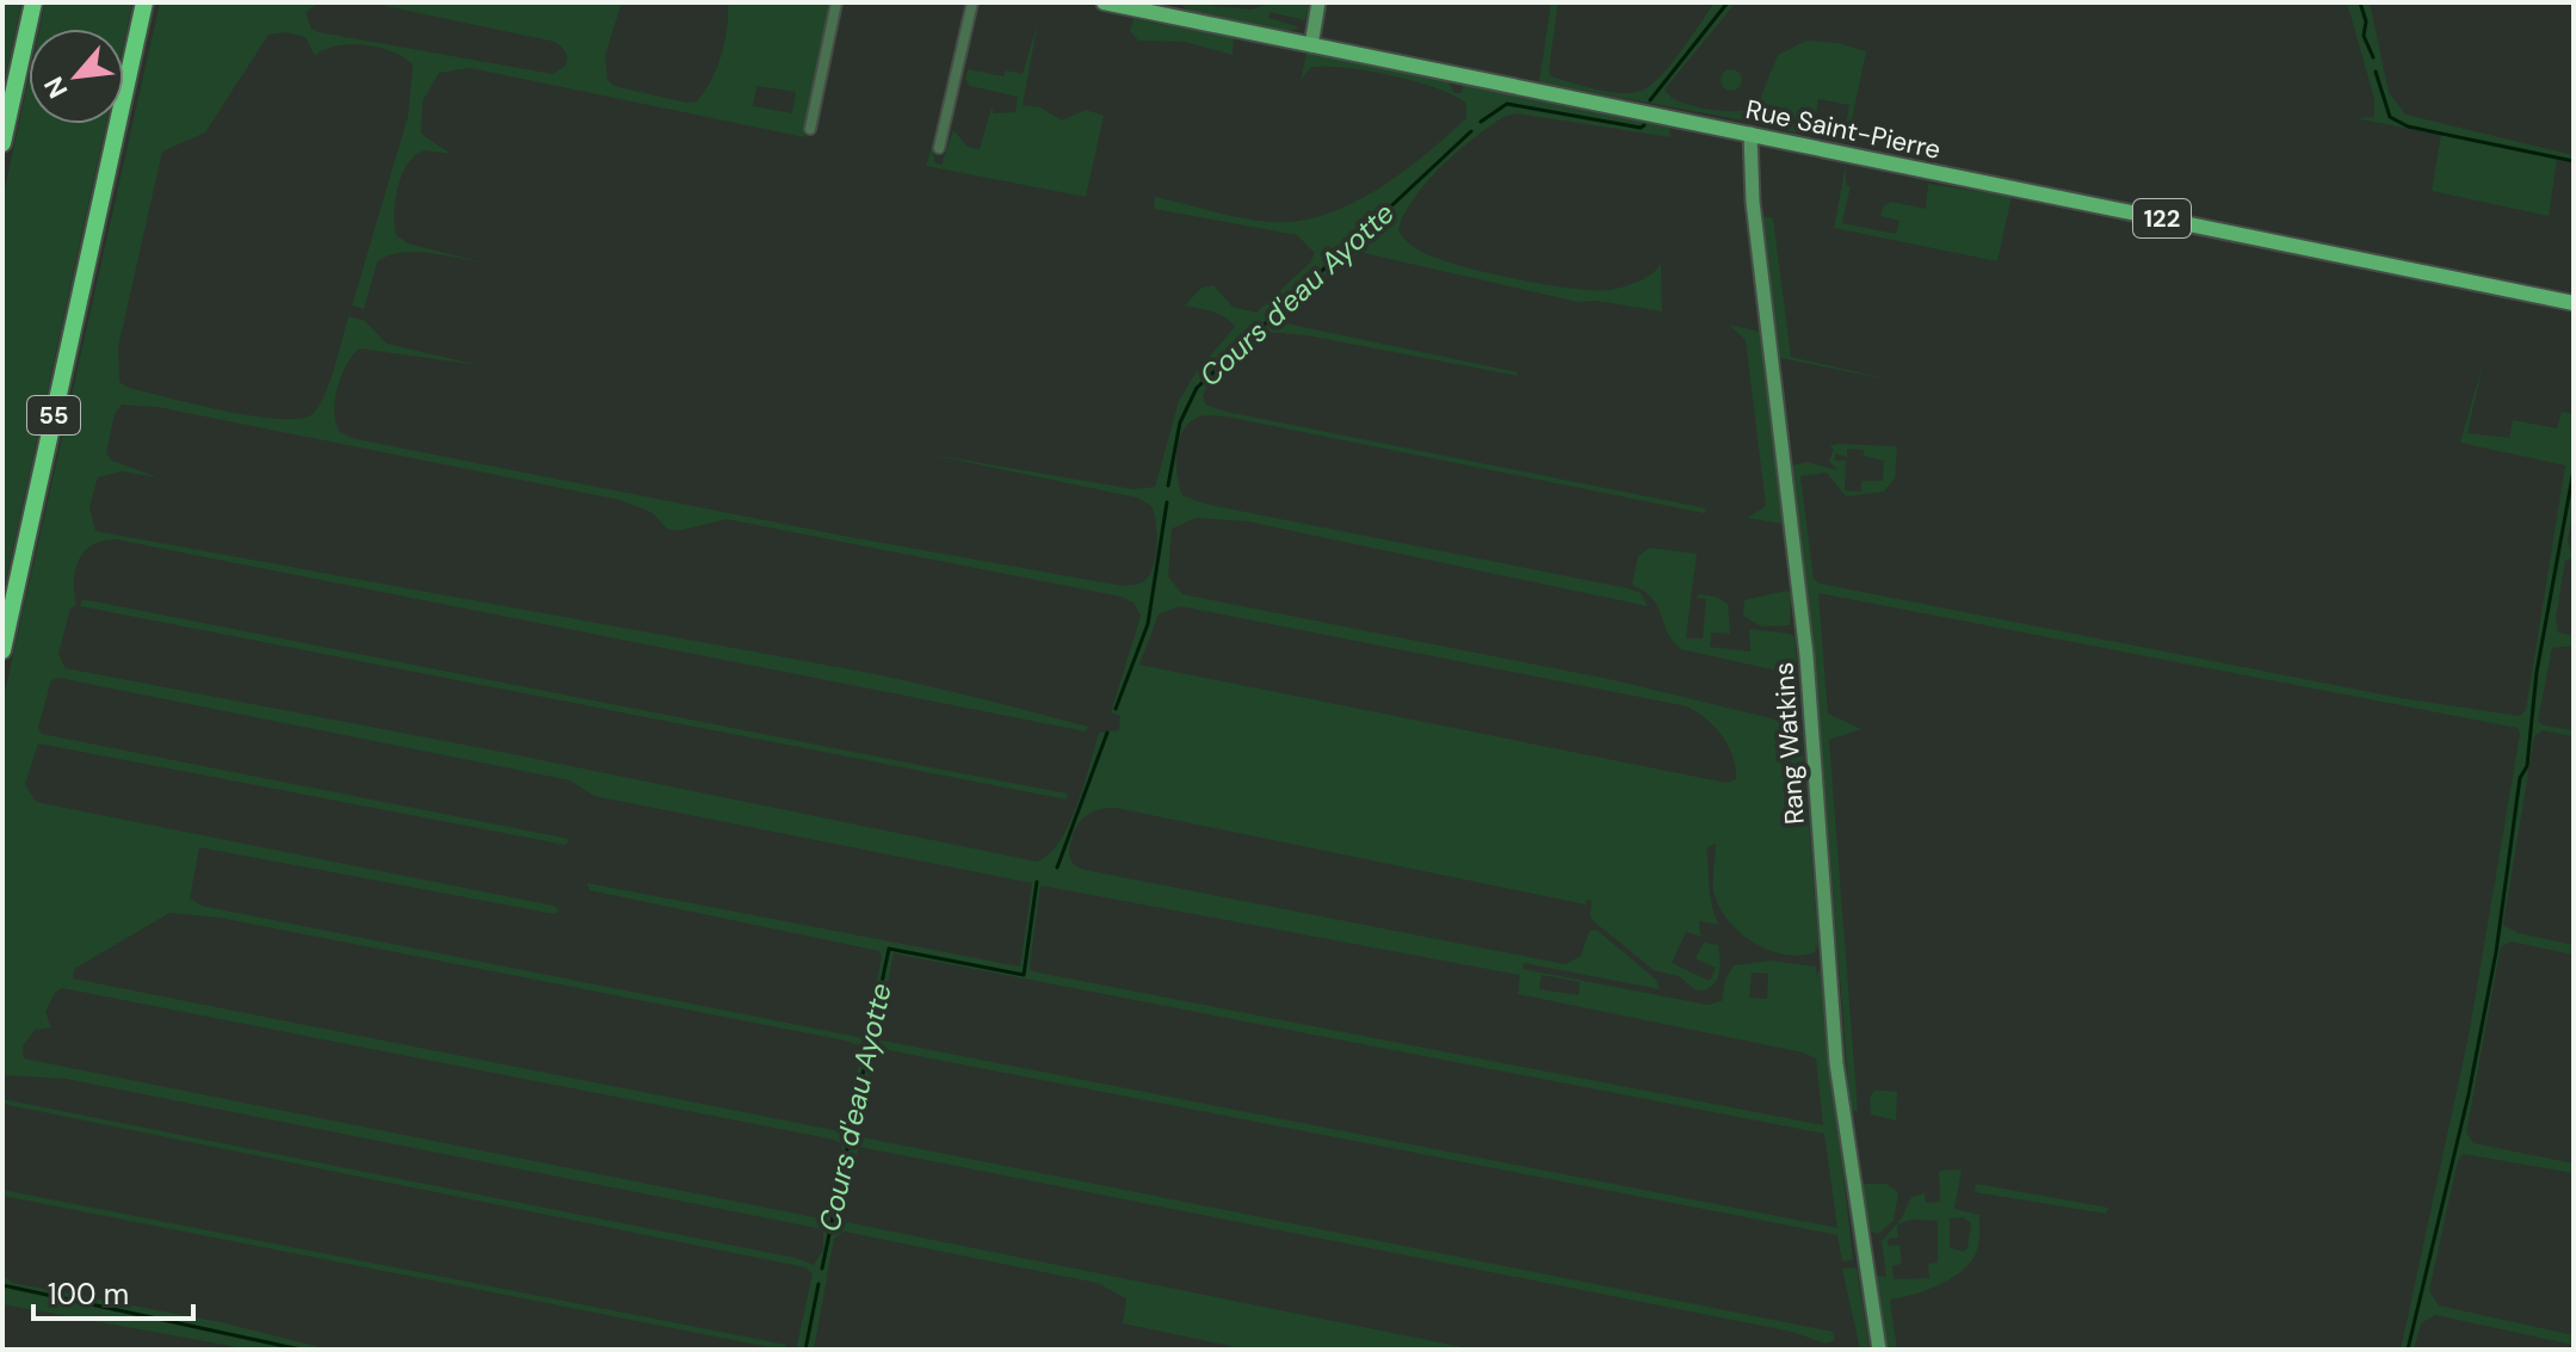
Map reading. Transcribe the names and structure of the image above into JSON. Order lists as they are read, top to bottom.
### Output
{
  "streets": {
    "highway": ["55"],
    "main road": ["Rue Saint-Pierre", "122"],
    "street": ["Rang Watkins"]
  },
  "crossings": [
    ["Rue Saint-Pierre", "Rang Watkins"]
  ],
  "water": ["Cours d'eau Ayotte"],
  "scale_bar": "100 m",
  "north": "bottom left"
}
